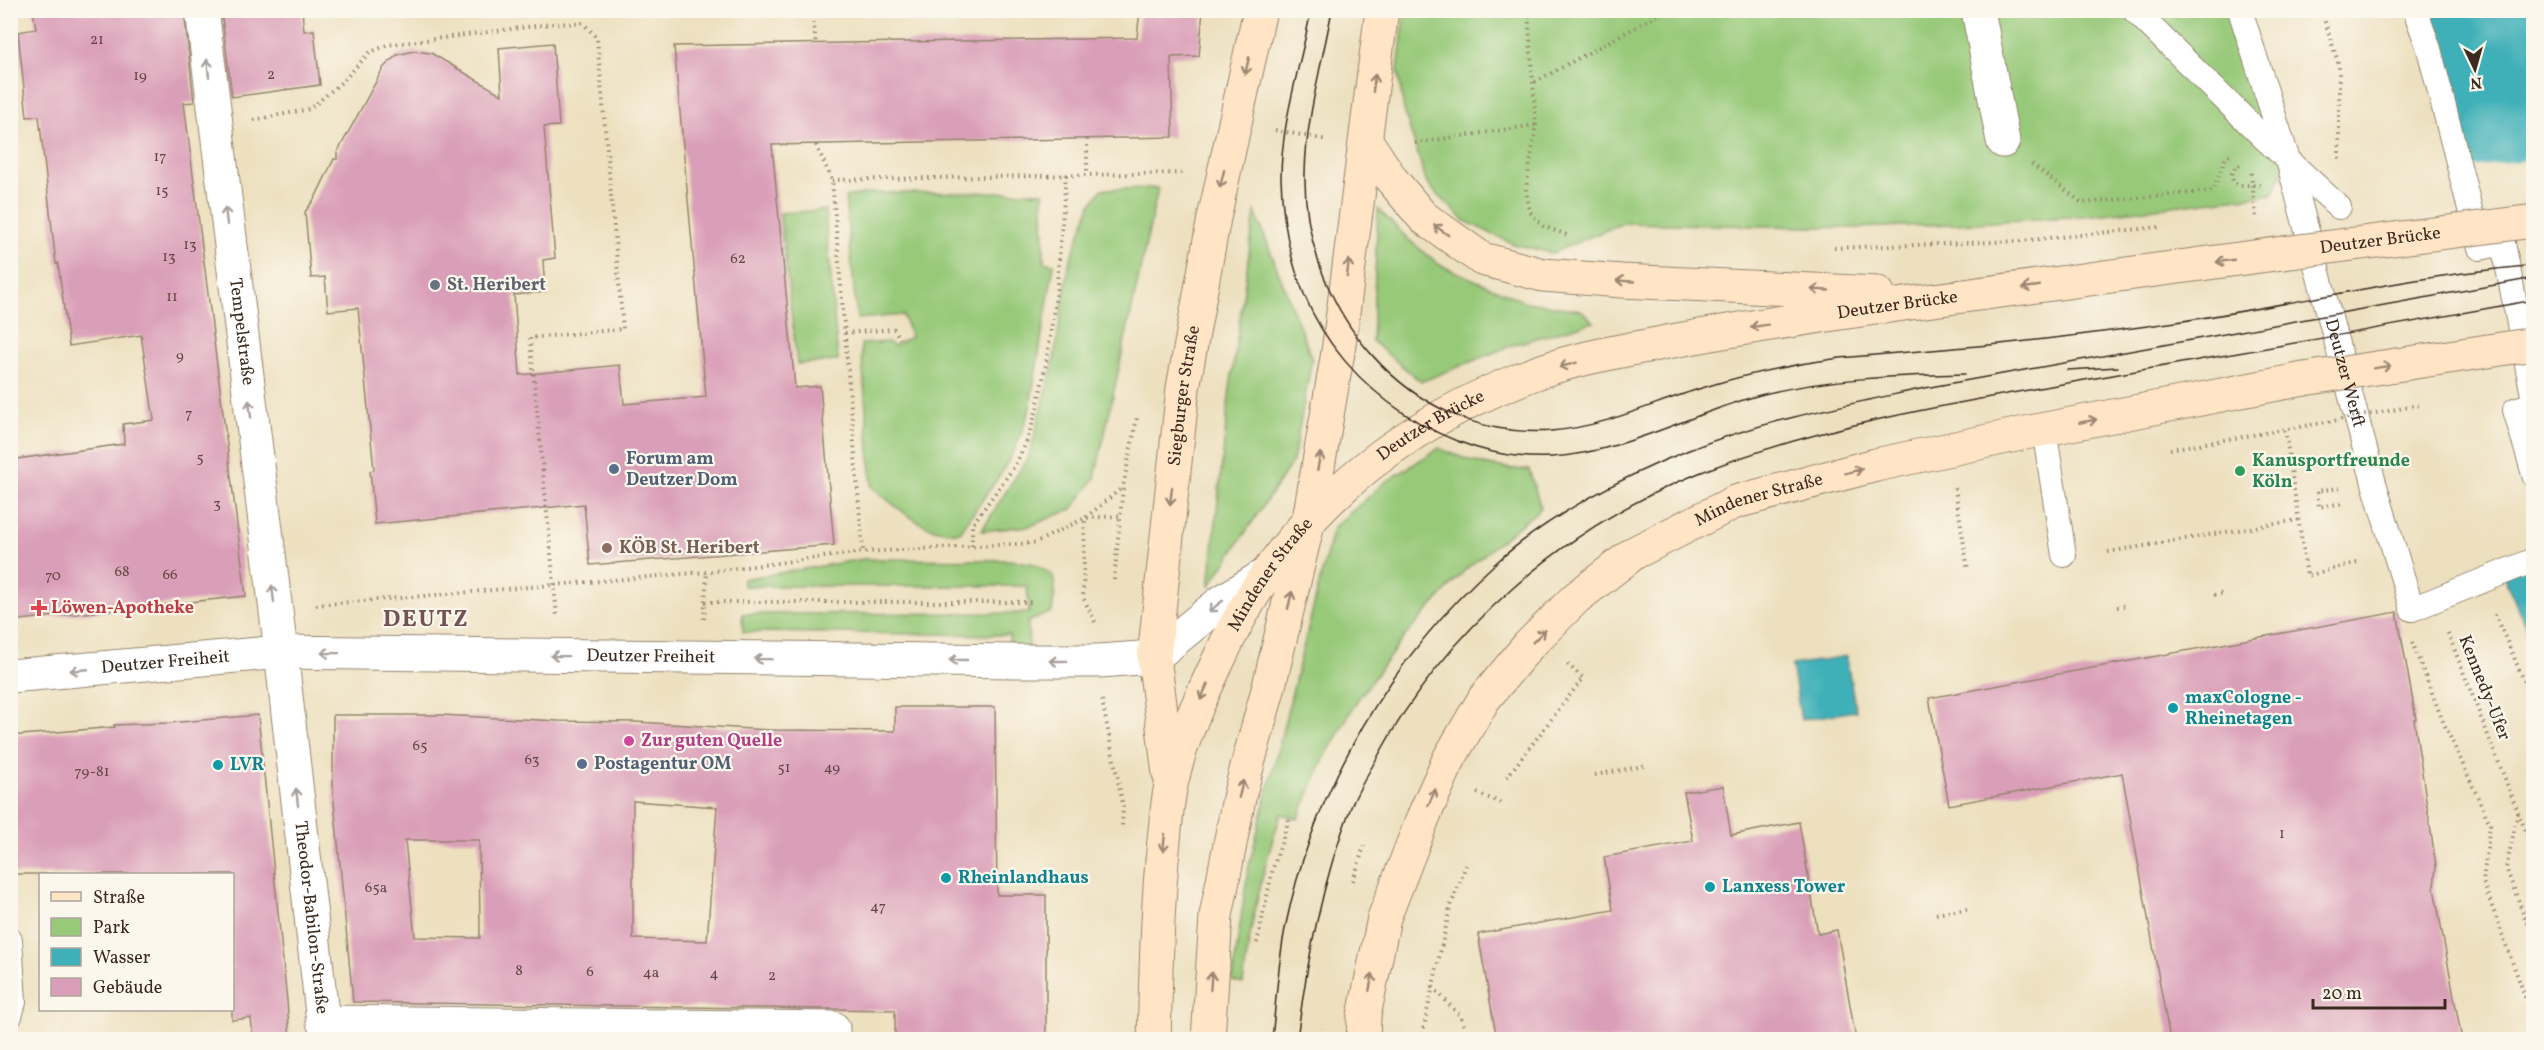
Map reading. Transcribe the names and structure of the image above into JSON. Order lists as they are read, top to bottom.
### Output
{
  "streets": {
    "main road": ["Deutzer Brücke", "Siegburger Straße", "Mindener Straße"],
    "street": ["Tempelstraße", "Deutzer Freiheit", "Theodor-Babilon-Straße"],
    "lane": ["Deutzer Werft"],
    "path": ["Kennedy-Ufer"]
  },
  "crossings": [
    ["Deutzer Brücke", "Mindener Straße"],
    ["Tempelstraße", "Deutzer Freiheit"],
    ["Tempelstraße", "Theodor-Babilon-Straße"],
    ["Deutzer Werft", "Kennedy-Ufer"],
    ["Siegburger Straße", "Mindener Straße"],
    ["Siegburger Straße", "Deutzer Freiheit"],
    ["Deutzer Freiheit", "Theodor-Babilon-Straße"]
  ],
  "one_way": ["Tempelstraße", "Deutzer Freiheit", "Theodor-Babilon-Straße"],
  "districts": ["DEUTZ"],
  "places": {
    "other": [
      "St. Heribert",
      "Forum am Deutzer Dom",
      "Kanusportfreunde Köln",
      "KÖB St. Heribert",
      "maxCologne - Rheinetagen",
      "Zur guten Quelle",
      "Postagentur OM",
      "LVR",
      "Rheinlandhaus",
      "Lanxess Tower"
    ],
    "health": ["Löwen-Apotheke"]
  },
  "house_numbers": [
    "21",
    "2",
    "19",
    "17",
    "15",
    "13",
    "13",
    "62",
    "11",
    "9",
    "7",
    "5",
    "3",
    "68",
    "66",
    "70",
    "65",
    "63",
    "51",
    "49",
    "79-81",
    "1",
    "65a",
    "47",
    "8",
    "6",
    "4a",
    "4",
    "2"
  ],
  "legend": [
    "Straße",
    "Park",
    "Wasser",
    "Gebäude"
  ],
  "scale_bar": "20 m",
  "north": "bottom"
}
